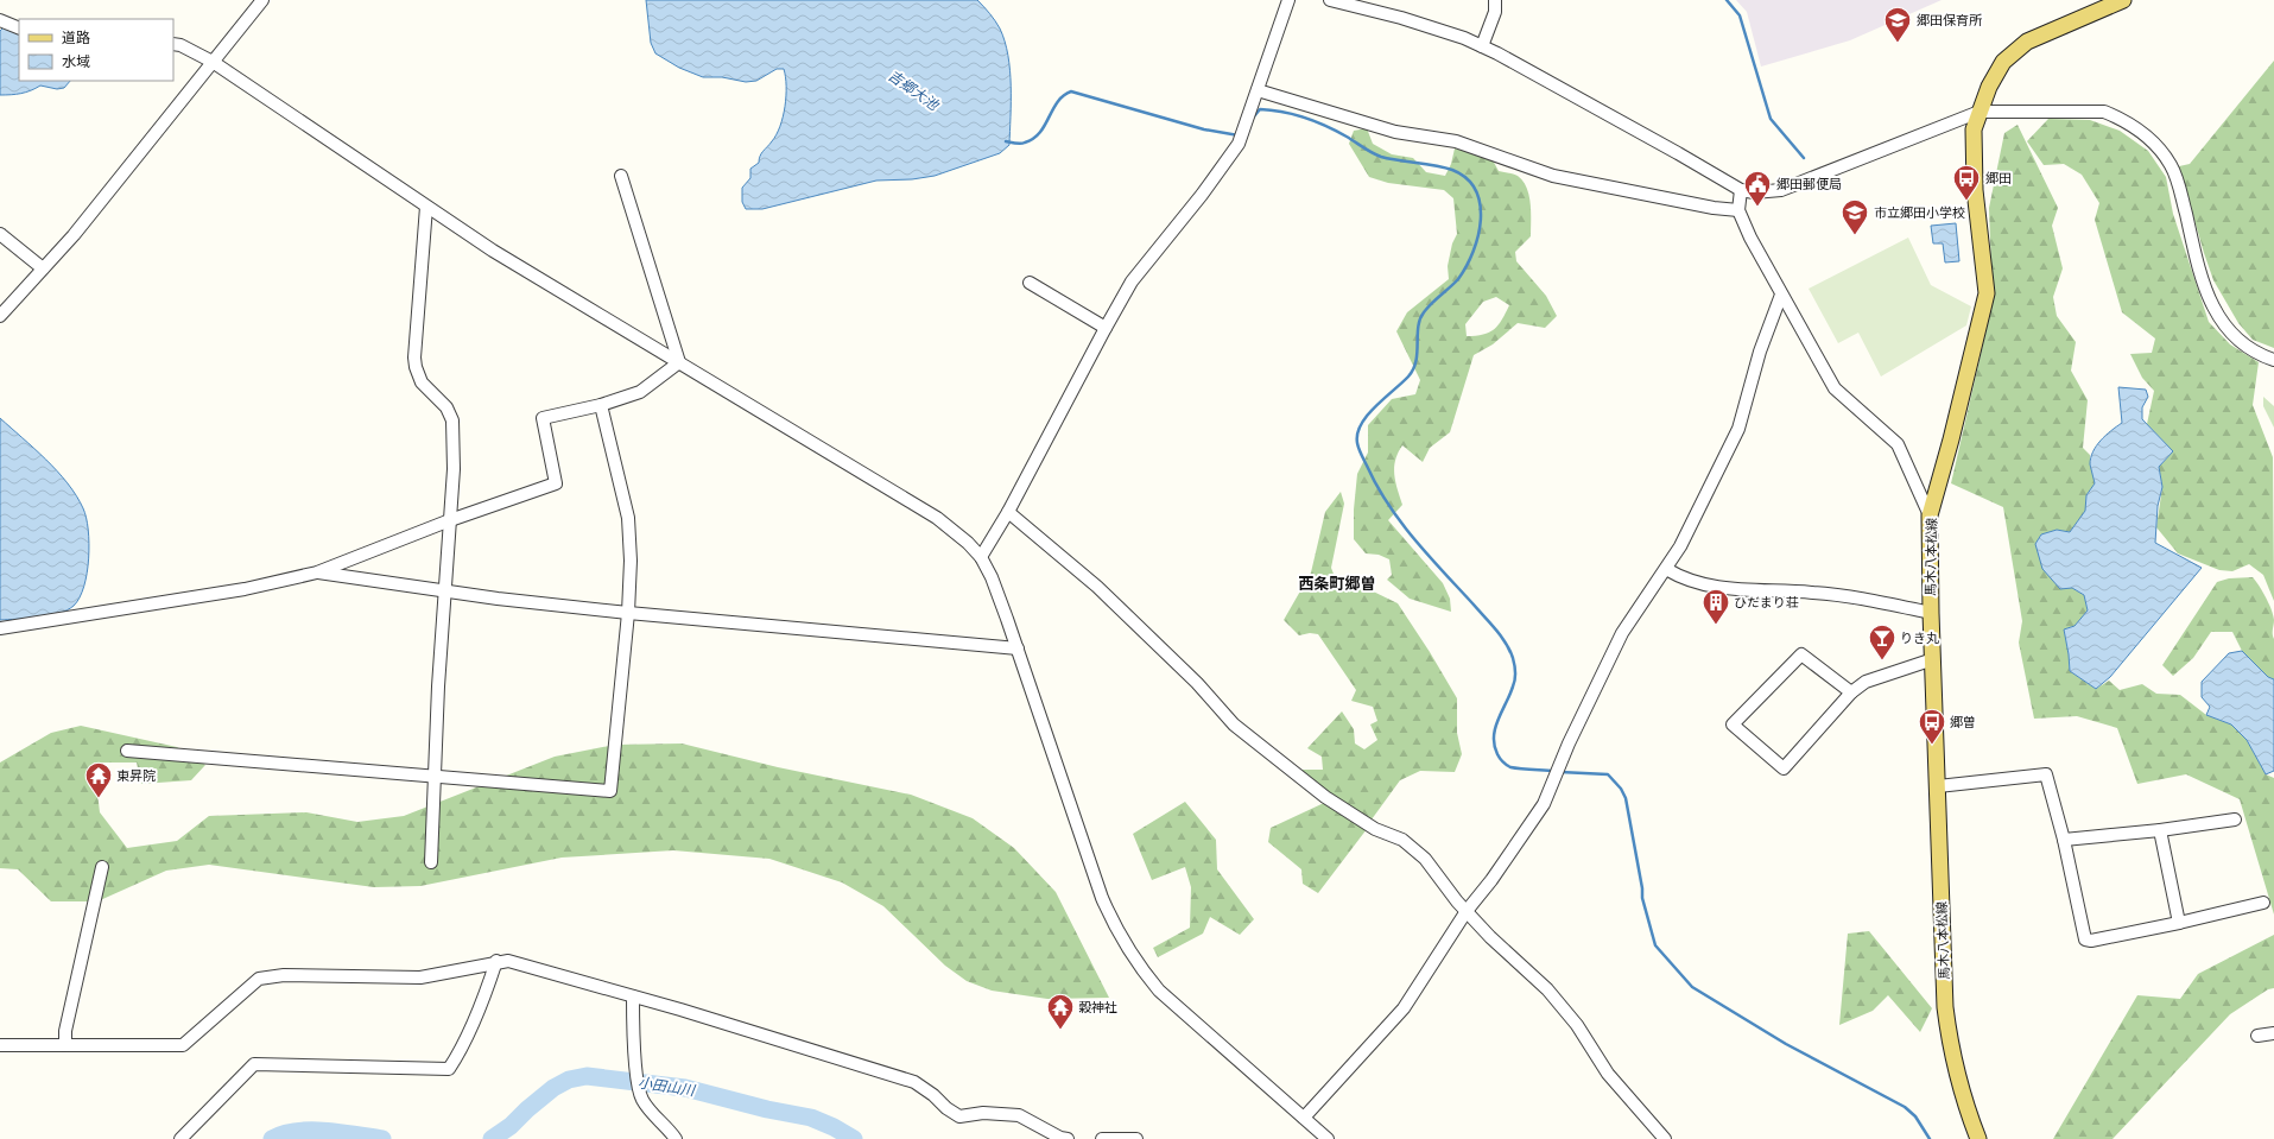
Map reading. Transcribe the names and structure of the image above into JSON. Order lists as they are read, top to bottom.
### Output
{
  "streets": {
    "main road": ["馬木八本松線"]
  },
  "districts": ["西条町郷曽"],
  "water": ["吉郷大池", "小田山川"],
  "places": {
    "school or university": ["郷田保育所", "市立郷田小学校"],
    "bus stop": ["郷田", "郷曽"],
    "public building": ["郷田郵便局"],
    "building": ["ひだまり荘"],
    "bar": ["りき丸"],
    "temple": ["東昇院", "穀神社"]
  },
  "legend": ["道路", "水域"]
}
